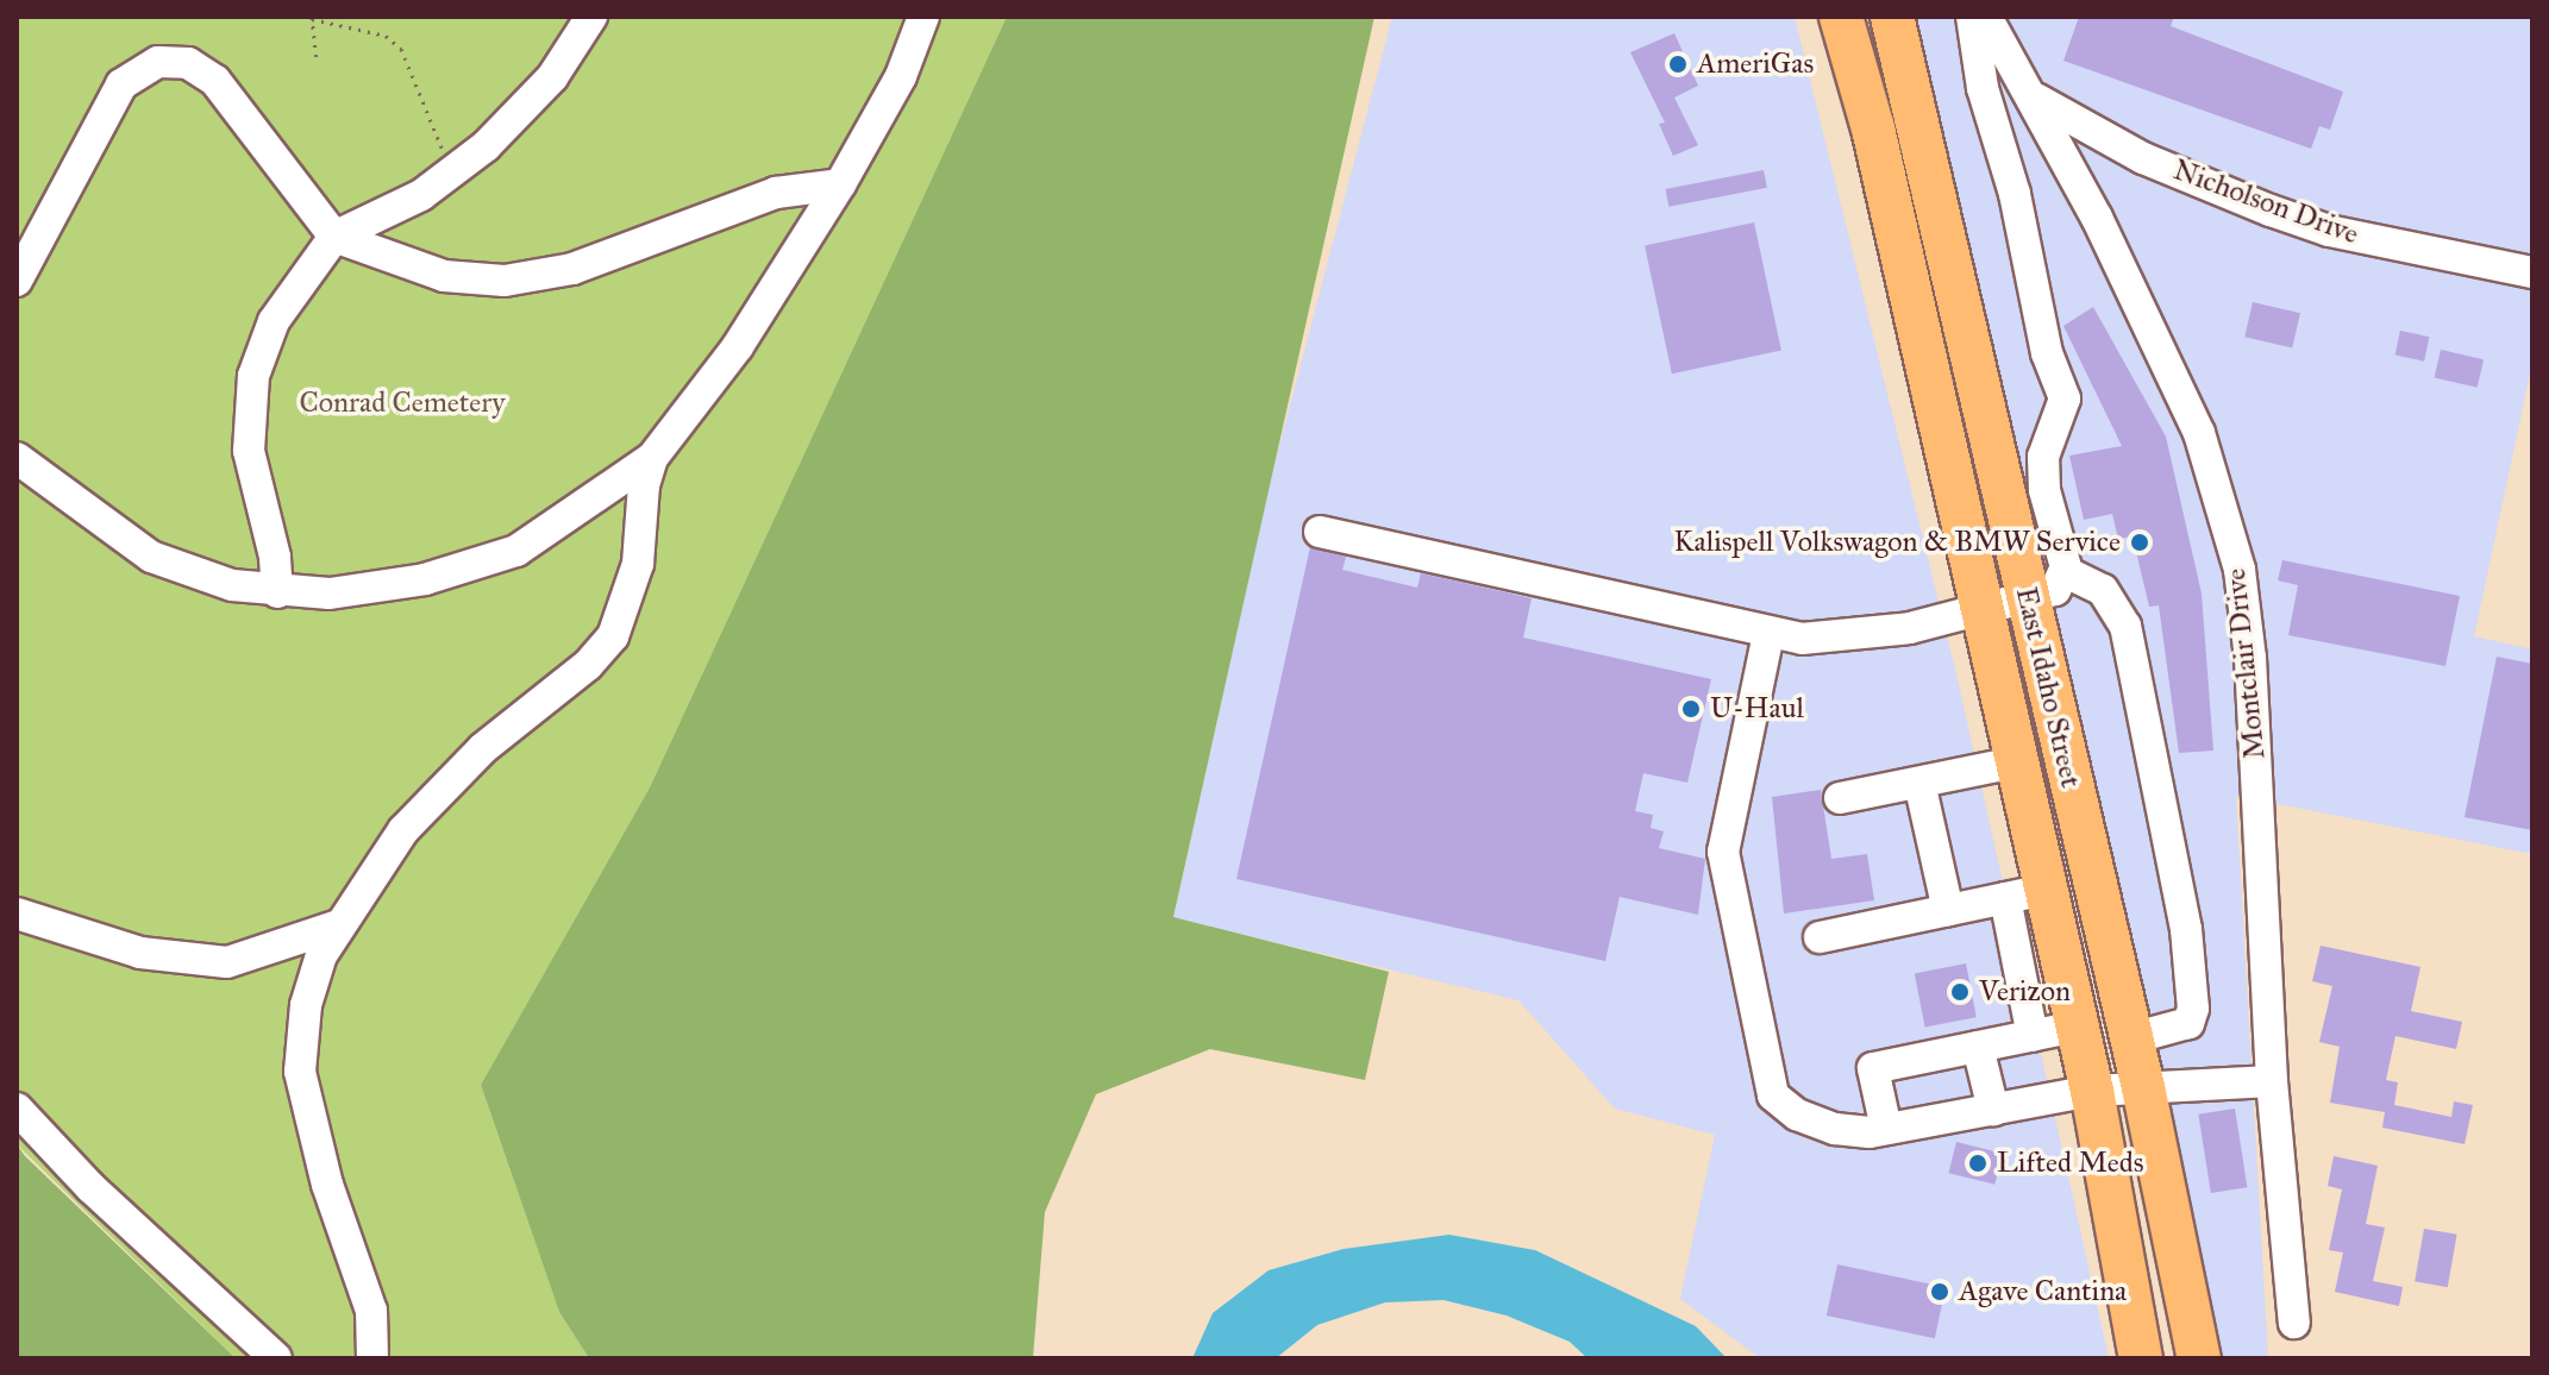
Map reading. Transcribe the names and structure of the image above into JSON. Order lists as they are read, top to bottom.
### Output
{
  "streets": {
    "highway": ["East Idaho Street"],
    "street": ["Nicholson Drive", "Montclair Drive"]
  },
  "crossings": [
    ["Nicholson Drive", "Montclair Drive"]
  ],
  "parks": ["Conrad Cemetery"],
  "places": [
    "AmeriGas",
    "Kalispell Volkswagon & BMW Service",
    "U-Haul",
    "Verizon",
    "Lifted Meds",
    "Agave Cantina"
  ]
}
